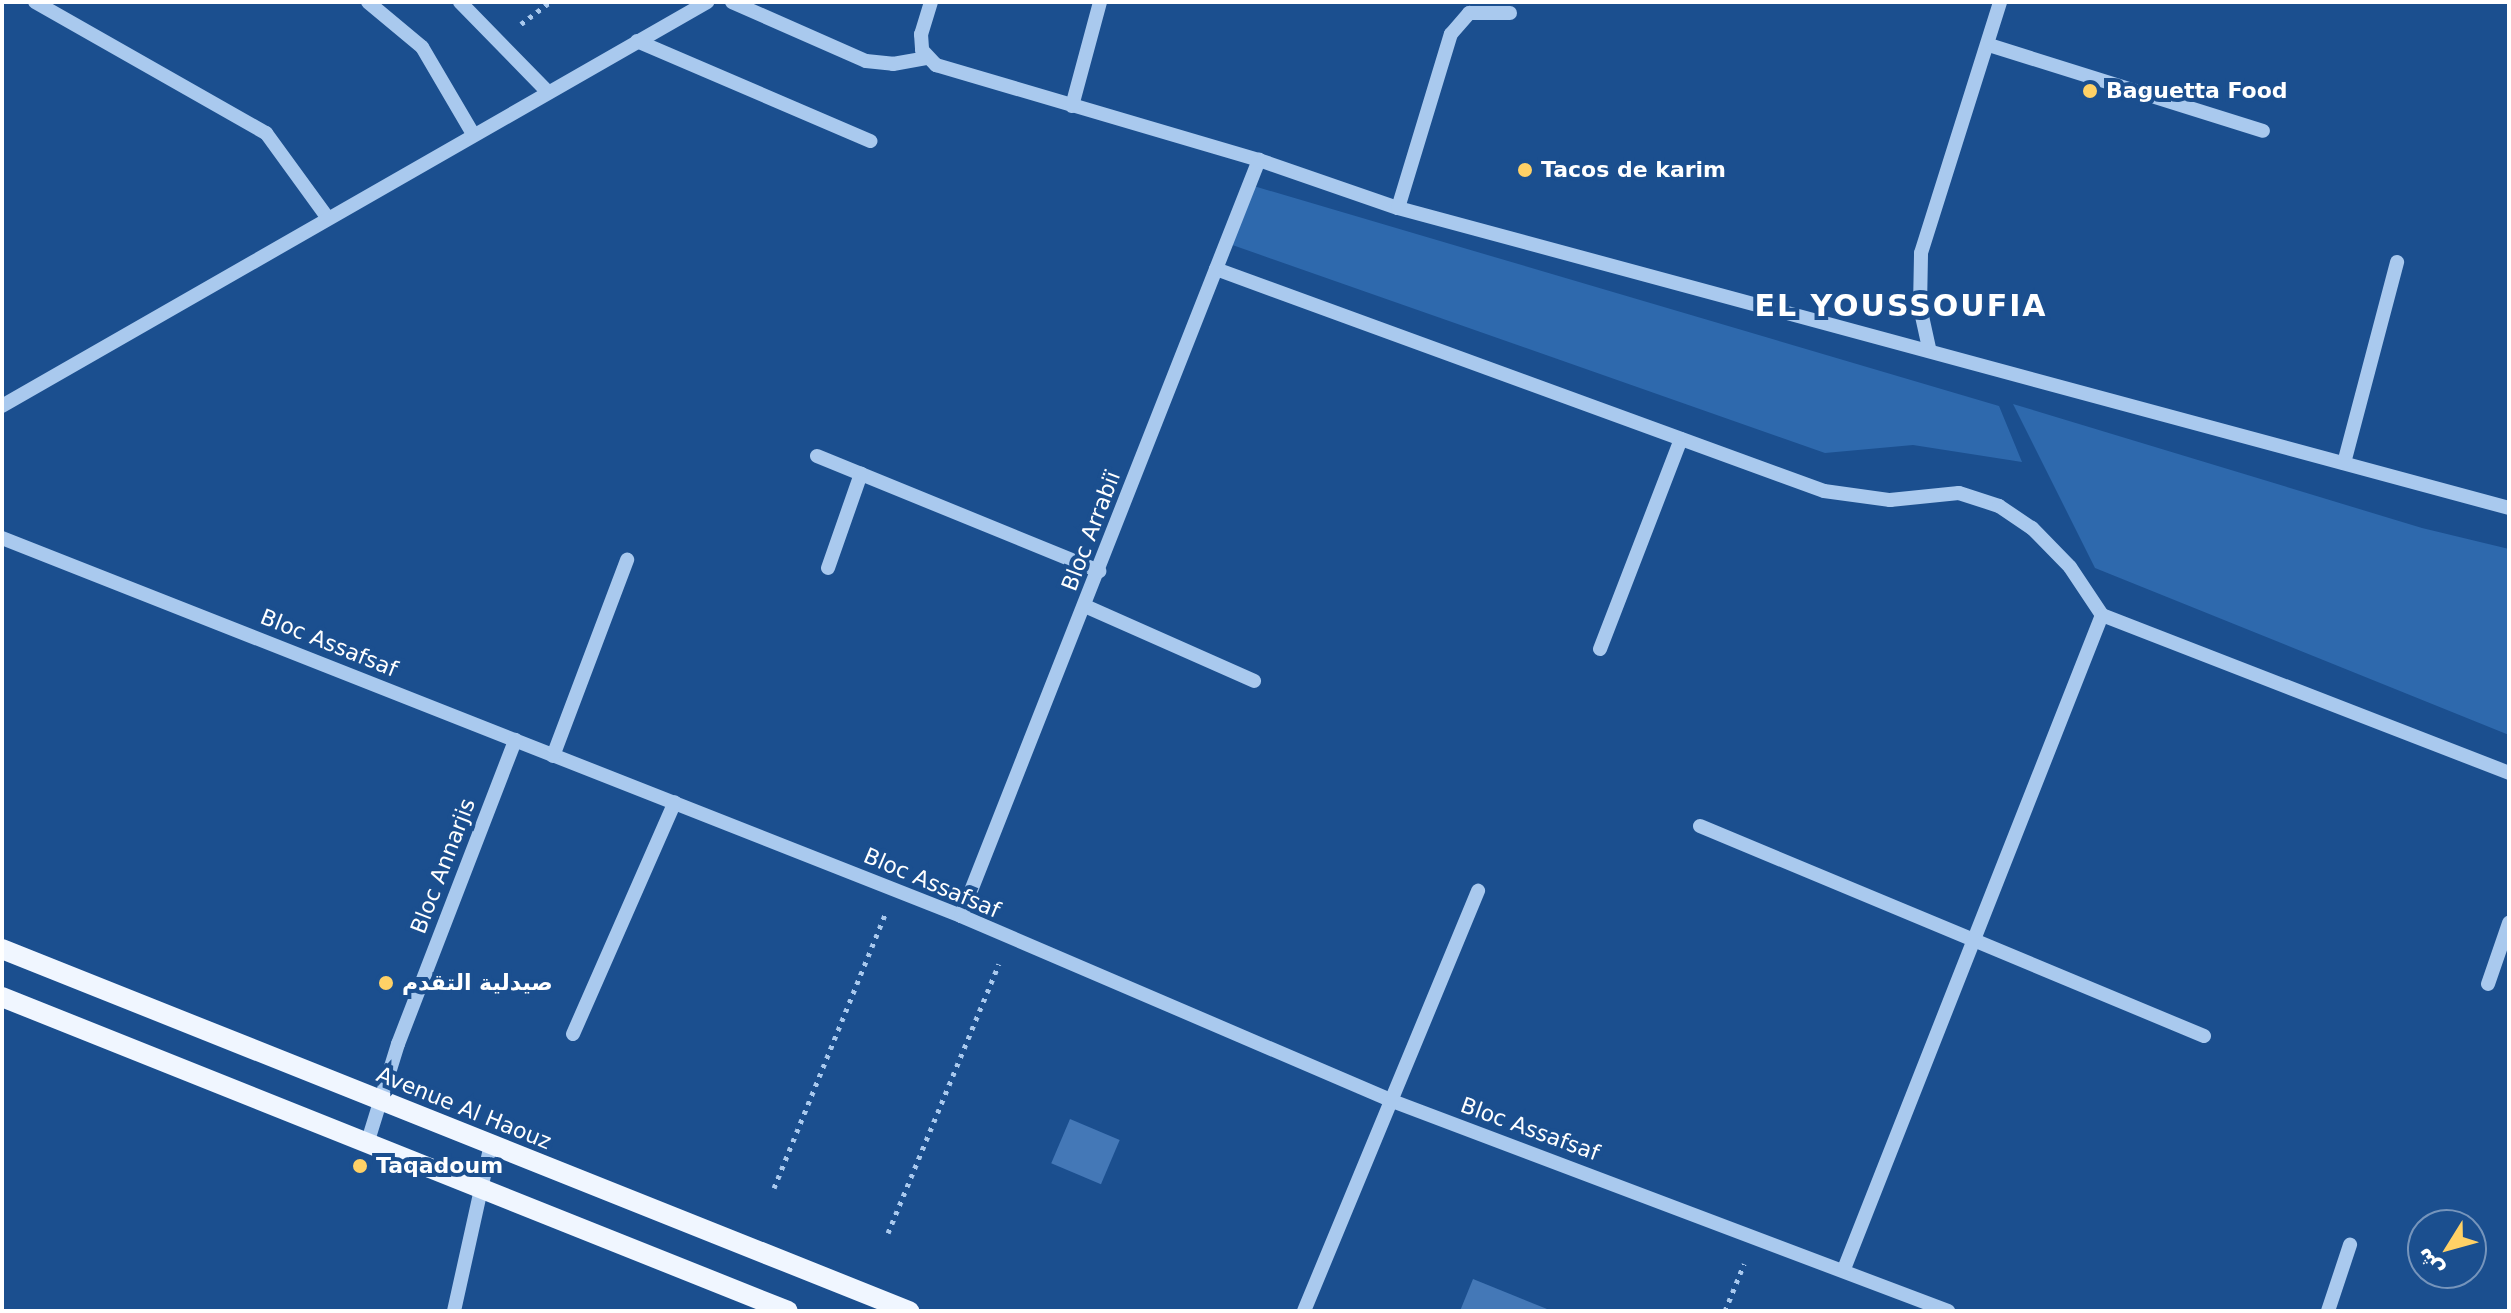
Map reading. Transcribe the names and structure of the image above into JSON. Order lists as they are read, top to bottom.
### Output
{
  "streets": {
    "main road": ["Avenue Al Haouz"],
    "street": ["Bloc Arrabiï", "Bloc Assafsaf", "Bloc Annarjis"]
  },
  "crossings": [
    ["Bloc Arrabiï", "Bloc Assafsaf"],
    ["Bloc Assafsaf", "Bloc Annarjis"],
    ["Bloc Annarjis", "Avenue Al Haouz"]
  ],
  "districts": ["EL YOUSSOUFIA"],
  "places": [
    "Baguetta Food",
    "Tacos de karim",
    "صيدلية التقدم",
    "Taqadoum"
  ],
  "north": "bottom left"
}
